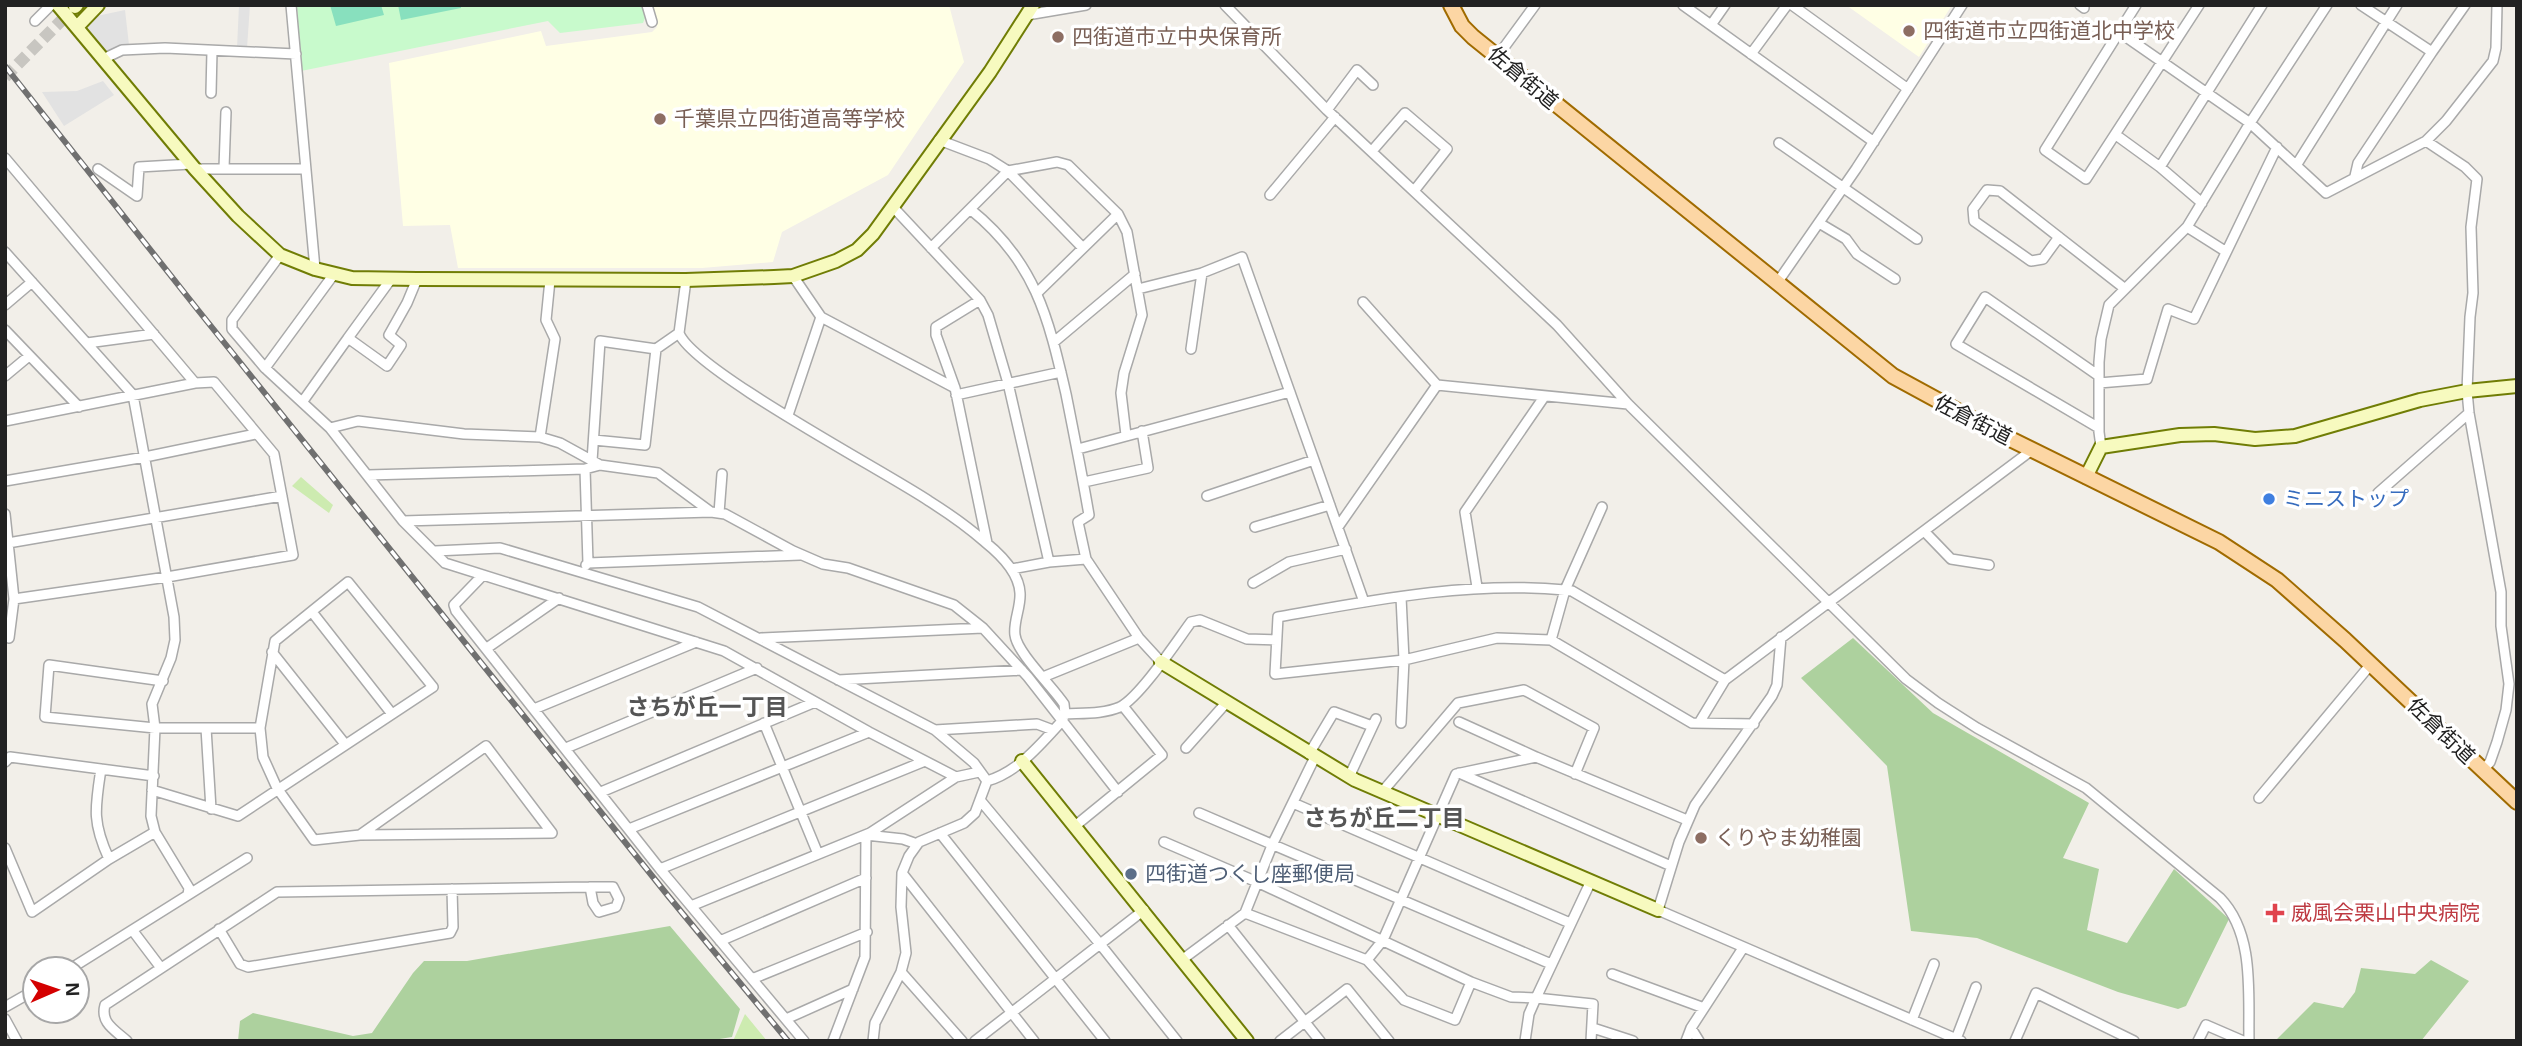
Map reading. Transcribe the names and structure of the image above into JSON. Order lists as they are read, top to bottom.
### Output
{
  "streets": {
    "main road": ["佐倉街道"]
  },
  "districts": ["さちが丘一丁目", "さちが丘二丁目"],
  "places": {
    "other": [
      "四街道市立四街道北中学校",
      "四街道市立中央保育所",
      "千葉県立四街道高等学校",
      "ミニストップ",
      "くりやま幼稚園",
      "四街道つくし座郵便局"
    ],
    "health": ["威風会栗山中央病院"]
  },
  "north": "right"
}
